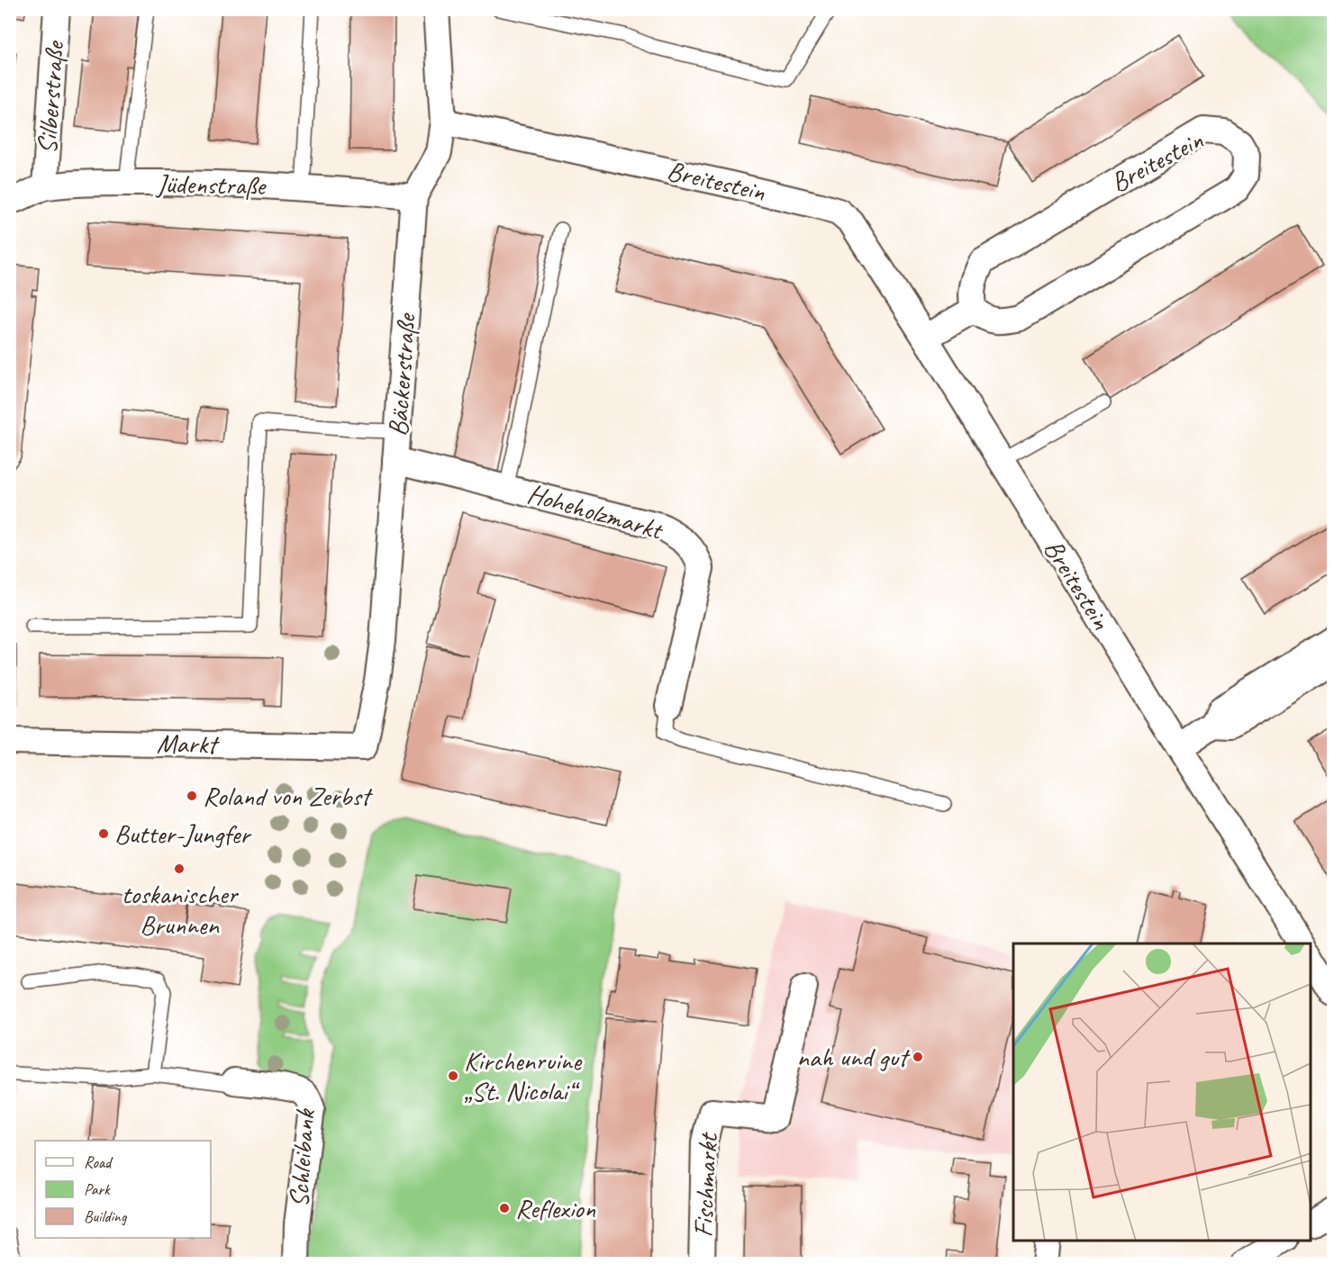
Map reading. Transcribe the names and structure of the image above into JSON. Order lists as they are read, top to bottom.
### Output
{
  "streets": {
    "street": [
      "Silberstraße",
      "Breitestein",
      "Jüdenstraße",
      "Bäckerstraße",
      "Hoheholzmarkt",
      "Markt",
      "Schleibank",
      "Fischmarkt"
    ]
  },
  "crossings": [
    ["Silberstraße", "Jüdenstraße"],
    ["Breitestein", "Bäckerstraße"],
    ["Jüdenstraße", "Bäckerstraße"],
    ["Bäckerstraße", "Hoheholzmarkt"],
    ["Bäckerstraße", "Markt"]
  ],
  "places": [
    "Roland von Zerbst",
    "Butter-Jungfer",
    "toskanischer Brunnen",
    "nah und gut",
    "Kirchenruine „St. Nicolai“",
    "Reflexion"
  ],
  "legend": ["Road", "Park", "Building"]
}
